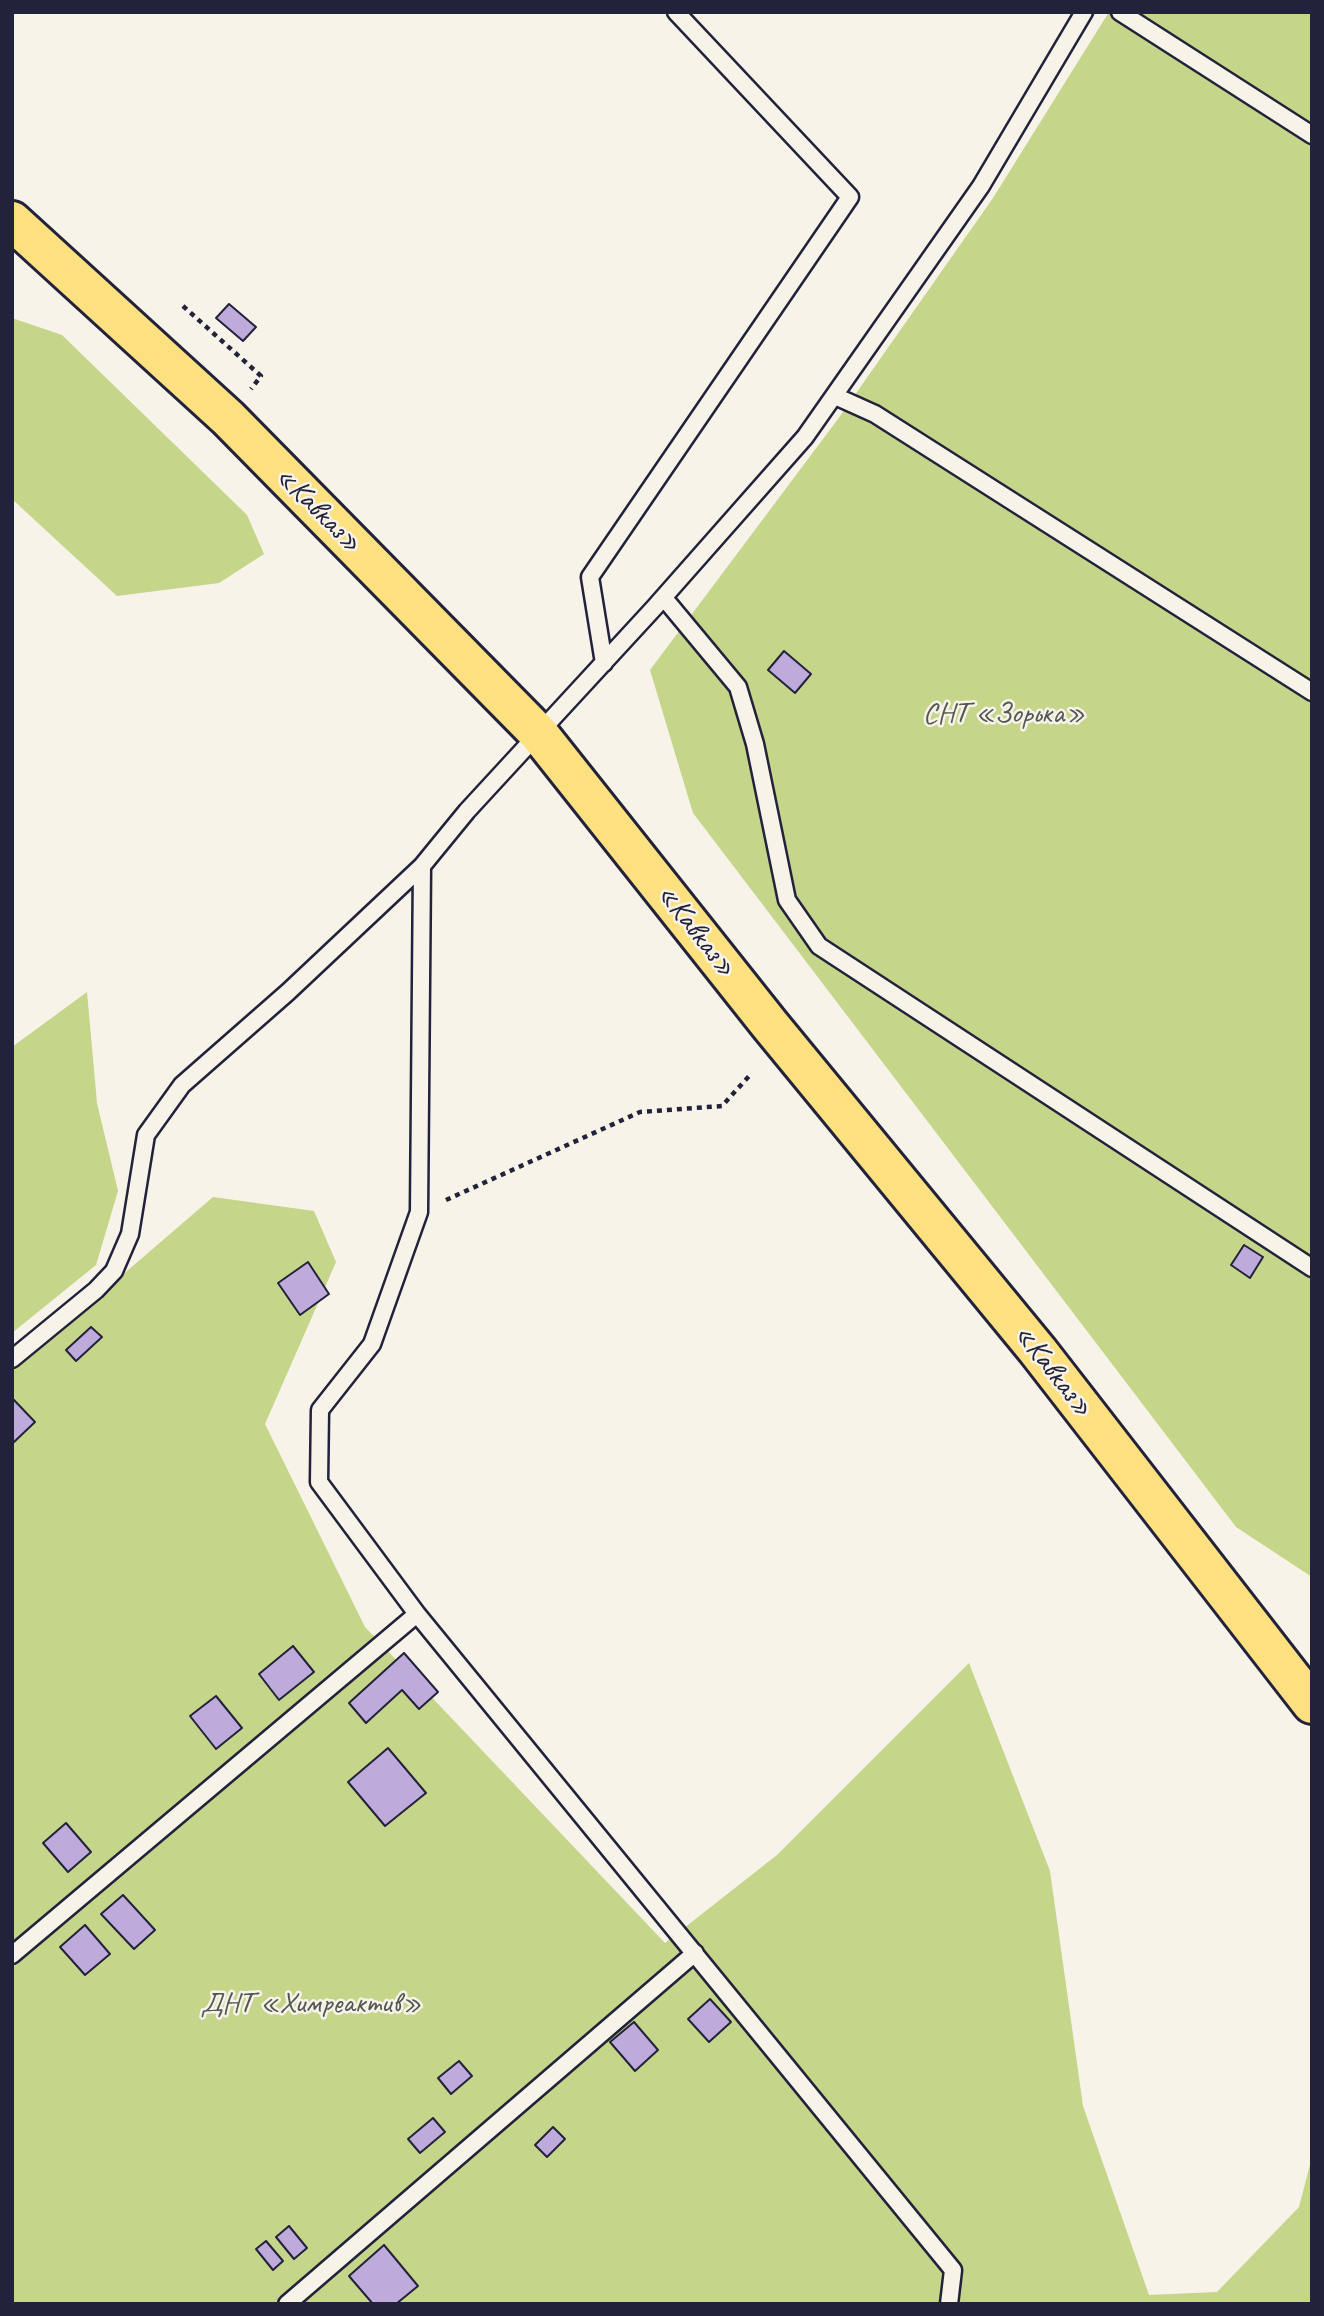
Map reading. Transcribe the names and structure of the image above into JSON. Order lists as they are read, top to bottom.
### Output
{
  "streets": {
    "highway": ["«Кавказ»"]
  },
  "parks": ["СНТ «Зорька»", "ДНТ «Химреактив»"]
}
